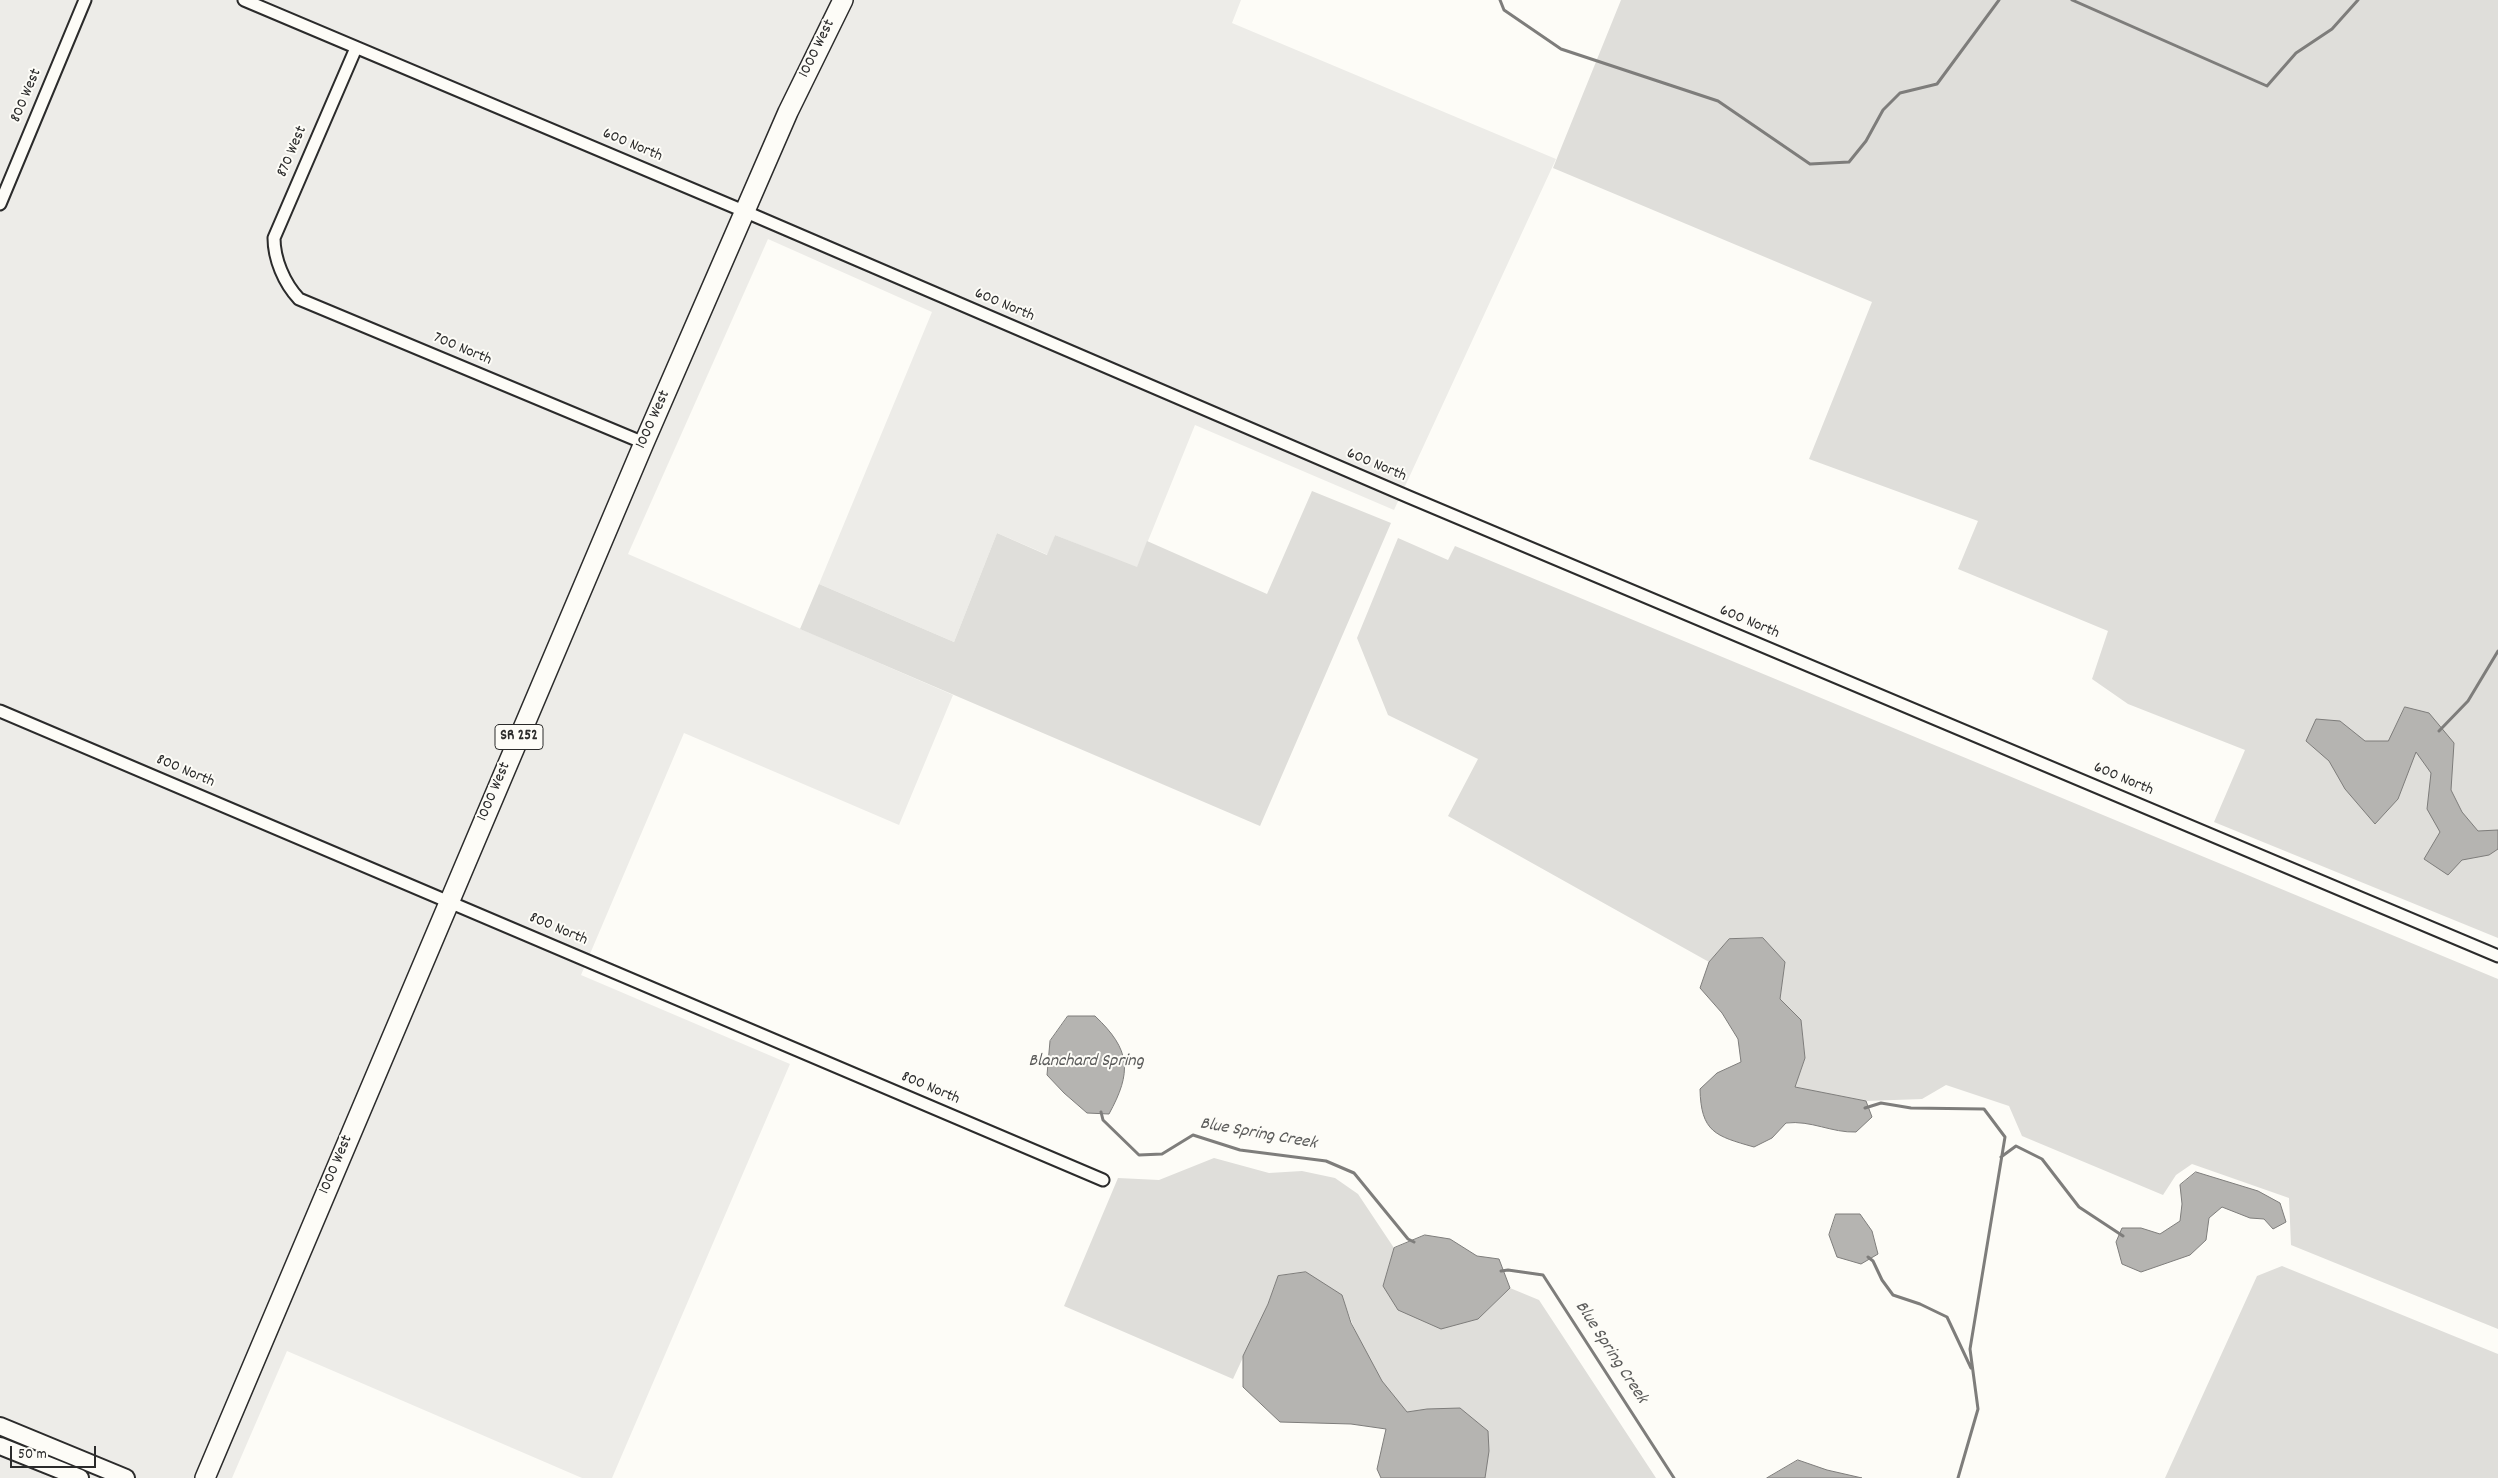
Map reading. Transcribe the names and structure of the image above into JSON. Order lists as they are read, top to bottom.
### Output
{
  "streets": {
    "main road": ["1000 West", "SR 252"],
    "street": [
      "800 West",
      "600 North",
      "870 West",
      "700 North",
      "800 North"
    ]
  },
  "crossings": [
    ["1000 West", "600 North"],
    ["1000 West", "700 North"],
    ["1000 West", "800 North"],
    ["600 North", "870 West"],
    ["870 West", "700 North"]
  ],
  "water": ["Blanchard Spring", "Blue Spring Creek"],
  "scale_bar": "50 m"
}
